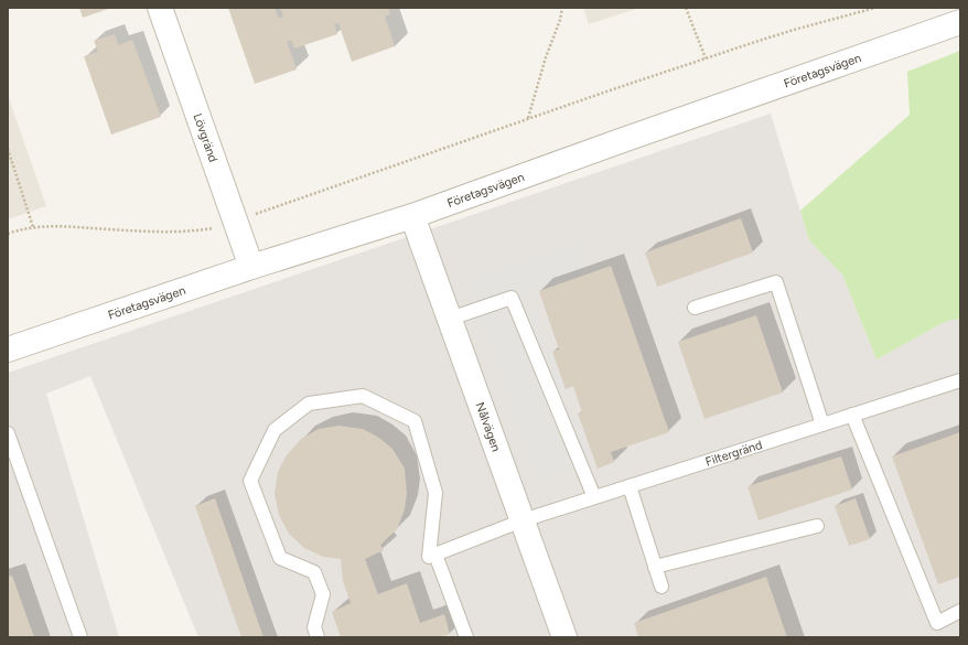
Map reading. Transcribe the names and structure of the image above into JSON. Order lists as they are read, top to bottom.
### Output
{
  "streets": {
    "street": ["Företagsvägen", "Lövgränd", "Nålvägen"],
    "lane": ["Filtergränd"]
  },
  "crossings": [
    ["Företagsvägen", "Lövgränd"],
    ["Företagsvägen", "Nålvägen"],
    ["Nålvägen", "Filtergränd"]
  ]
}
